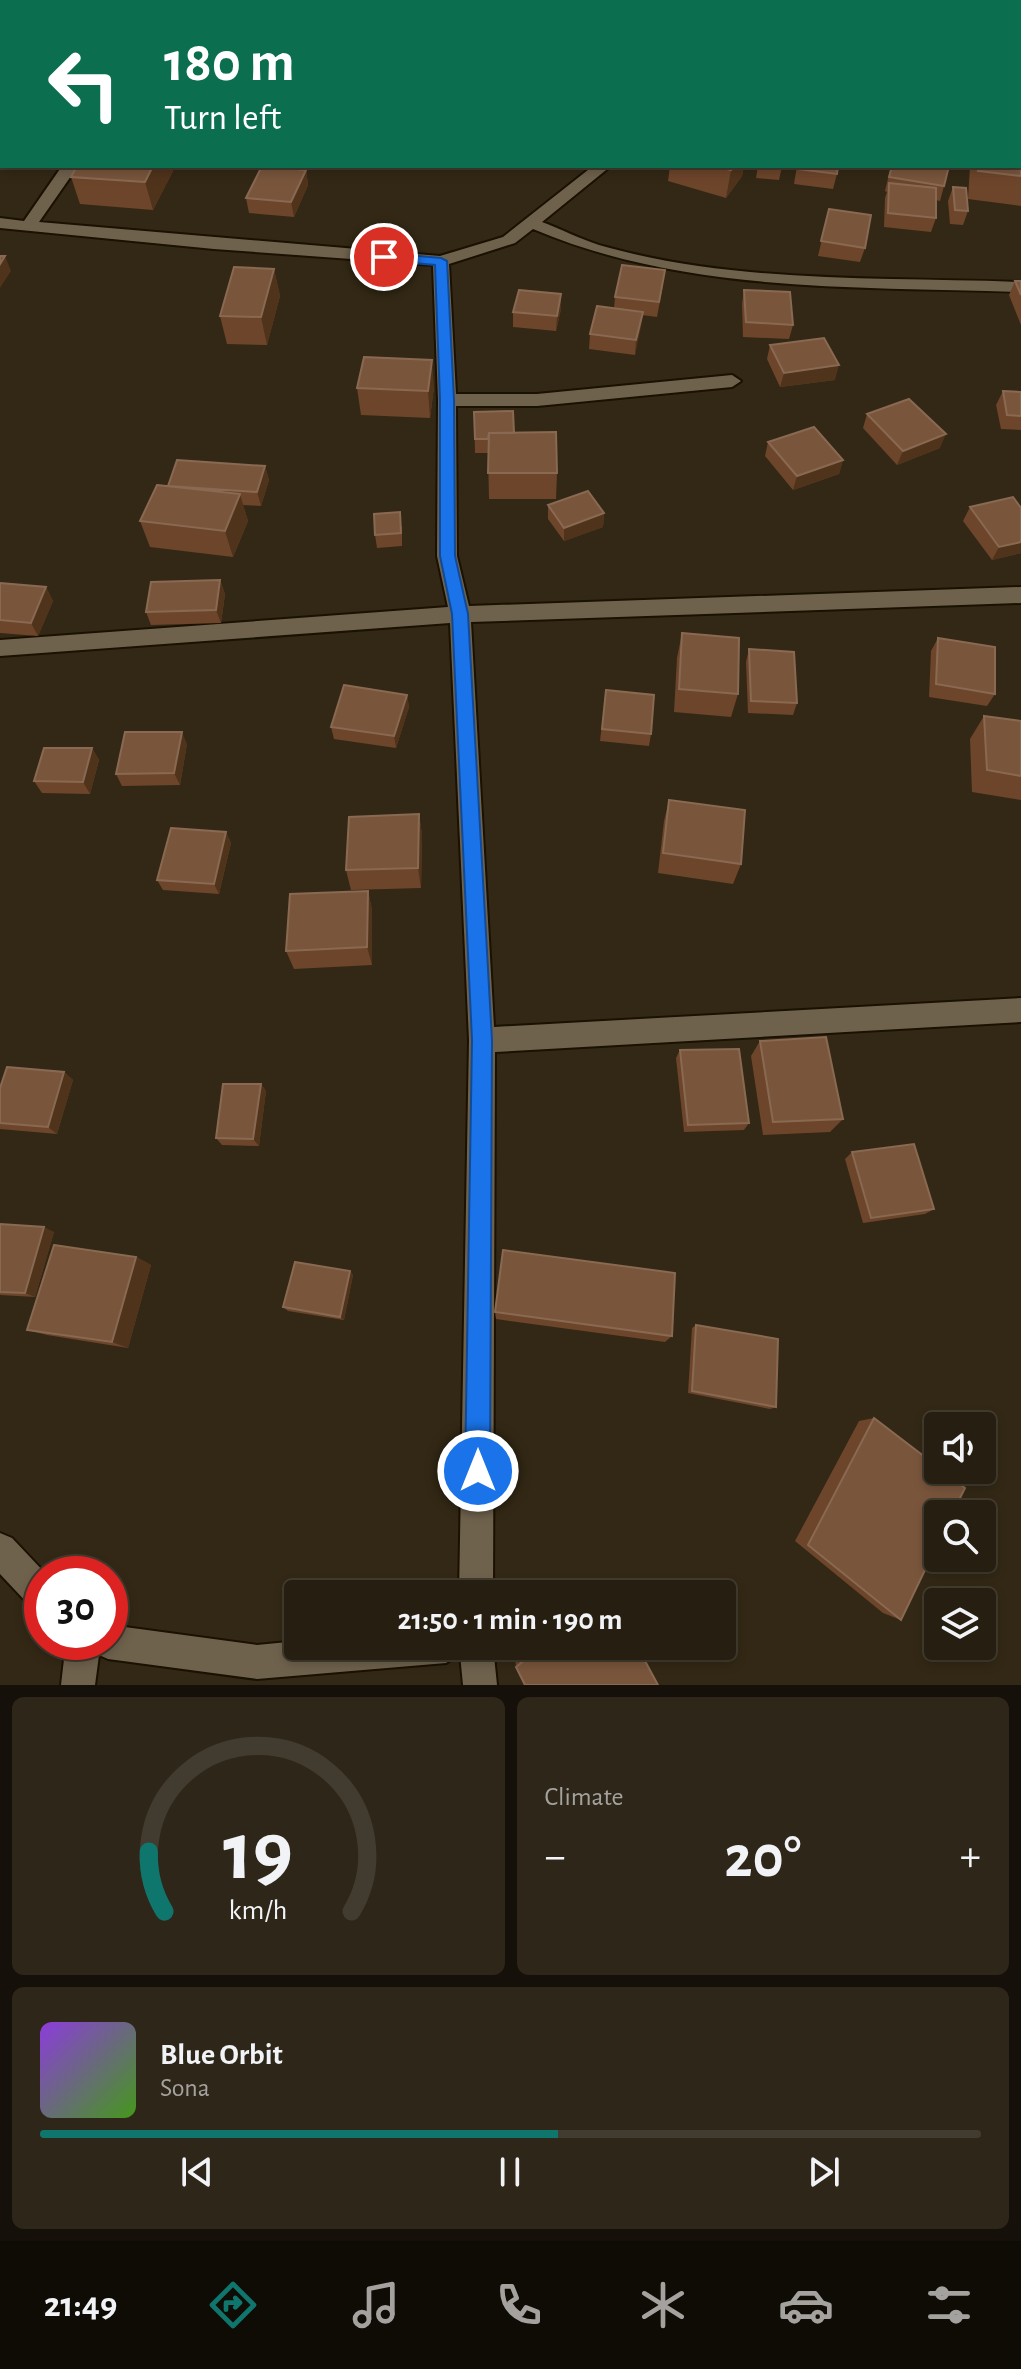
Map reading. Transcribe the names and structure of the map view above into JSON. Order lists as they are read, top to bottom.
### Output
{
  "page": {
    "turn": ["180 m", "Turn left"],
    "limit": "30",
    "trip": "21:50 · 1 min · 190 m",
    "tile": "Climate",
    "heat": ["−", "20°", "+"],
    "song": ["Blue Orbit", "Sona"],
    "tabs": "21:49",
    "gauge": ["19", "km/h"]
  }
}
